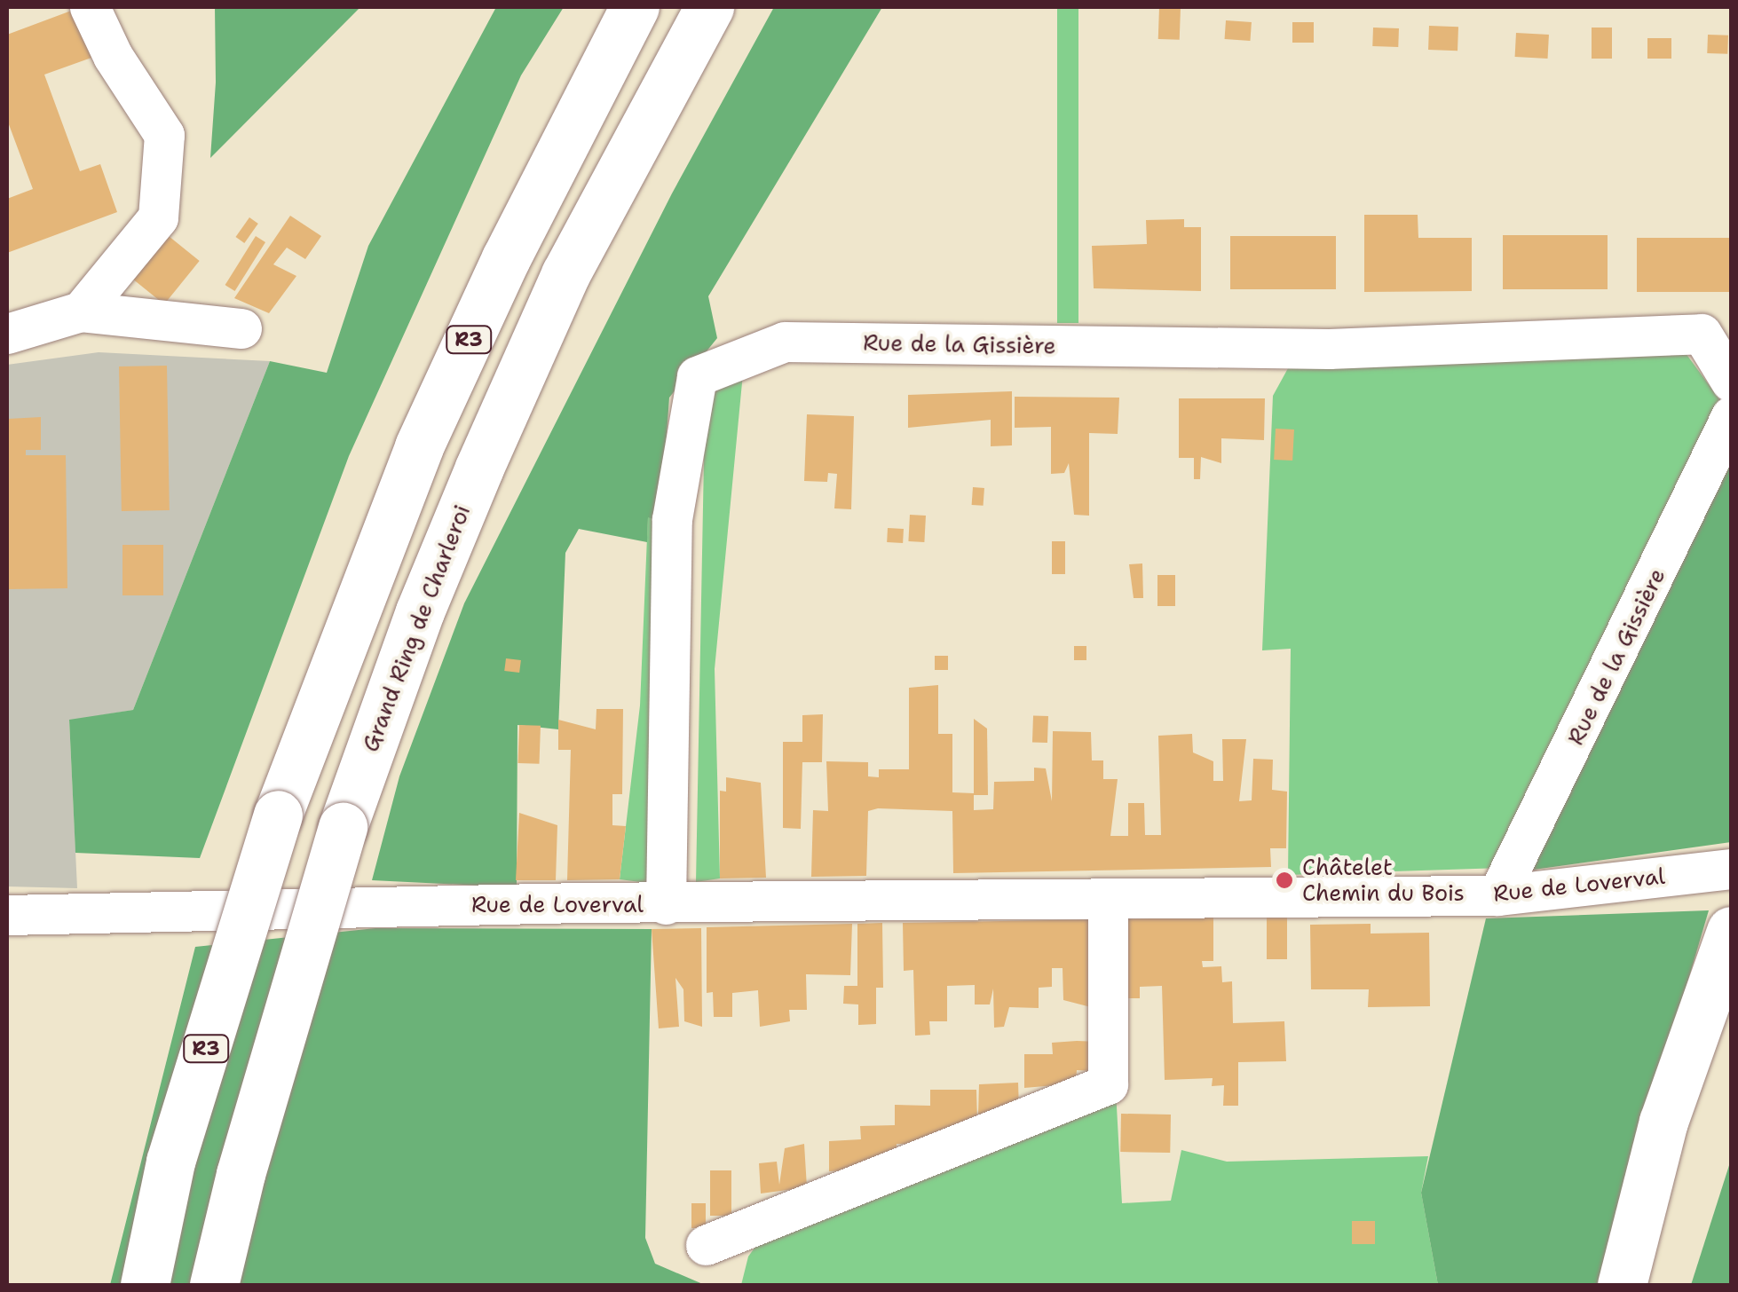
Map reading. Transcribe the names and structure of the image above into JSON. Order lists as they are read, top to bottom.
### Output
{
  "streets": {
    "main road": ["R3", "Grand Ring de Charleroi"],
    "street": ["Rue de la Gissière", "Rue de Loverval"]
  },
  "crossings": [
    ["Rue de la Gissière", "Rue de Loverval"]
  ],
  "places": ["Châtelet Chemin du Bois"]
}
